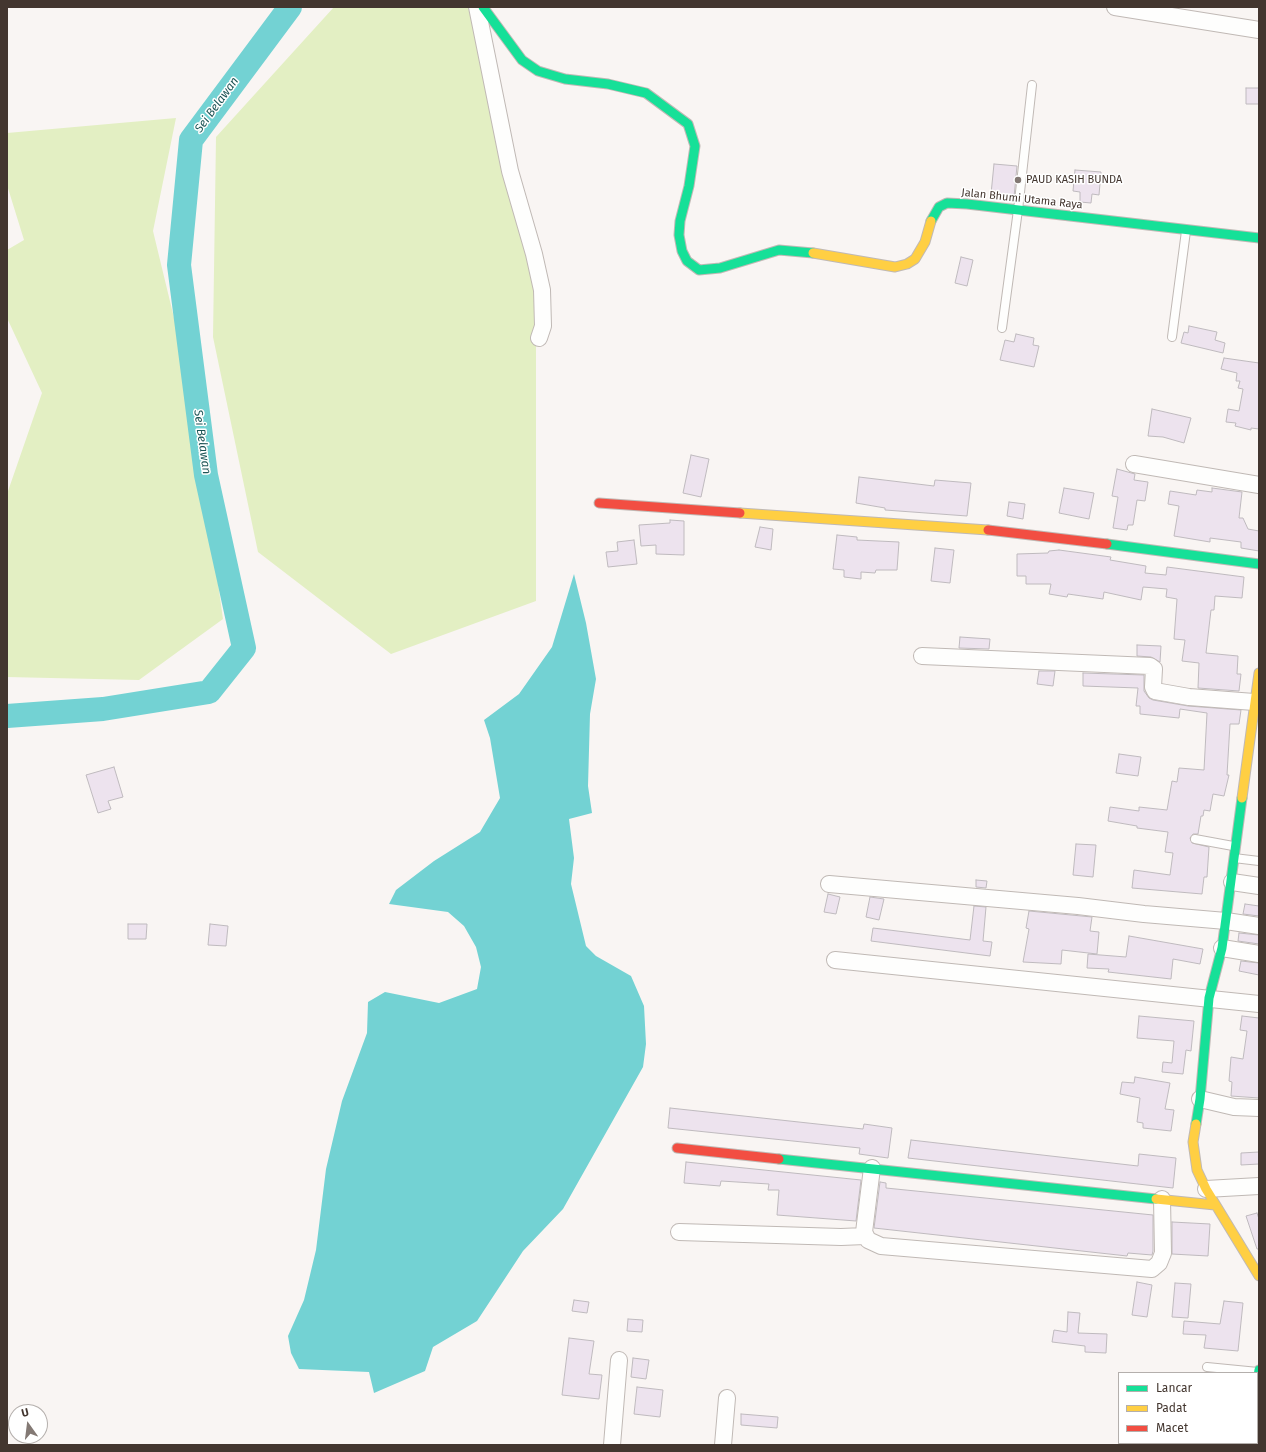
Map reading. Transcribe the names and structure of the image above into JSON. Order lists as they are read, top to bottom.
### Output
{
  "streets": {
    "street": ["Jalan Bhumi Utama Raya"]
  },
  "water": ["Sei Belawan"],
  "places": ["PAUD KASIH BUNDA"],
  "legend": ["Lancar", "Padat", "Macet"],
  "north": "top"
}
